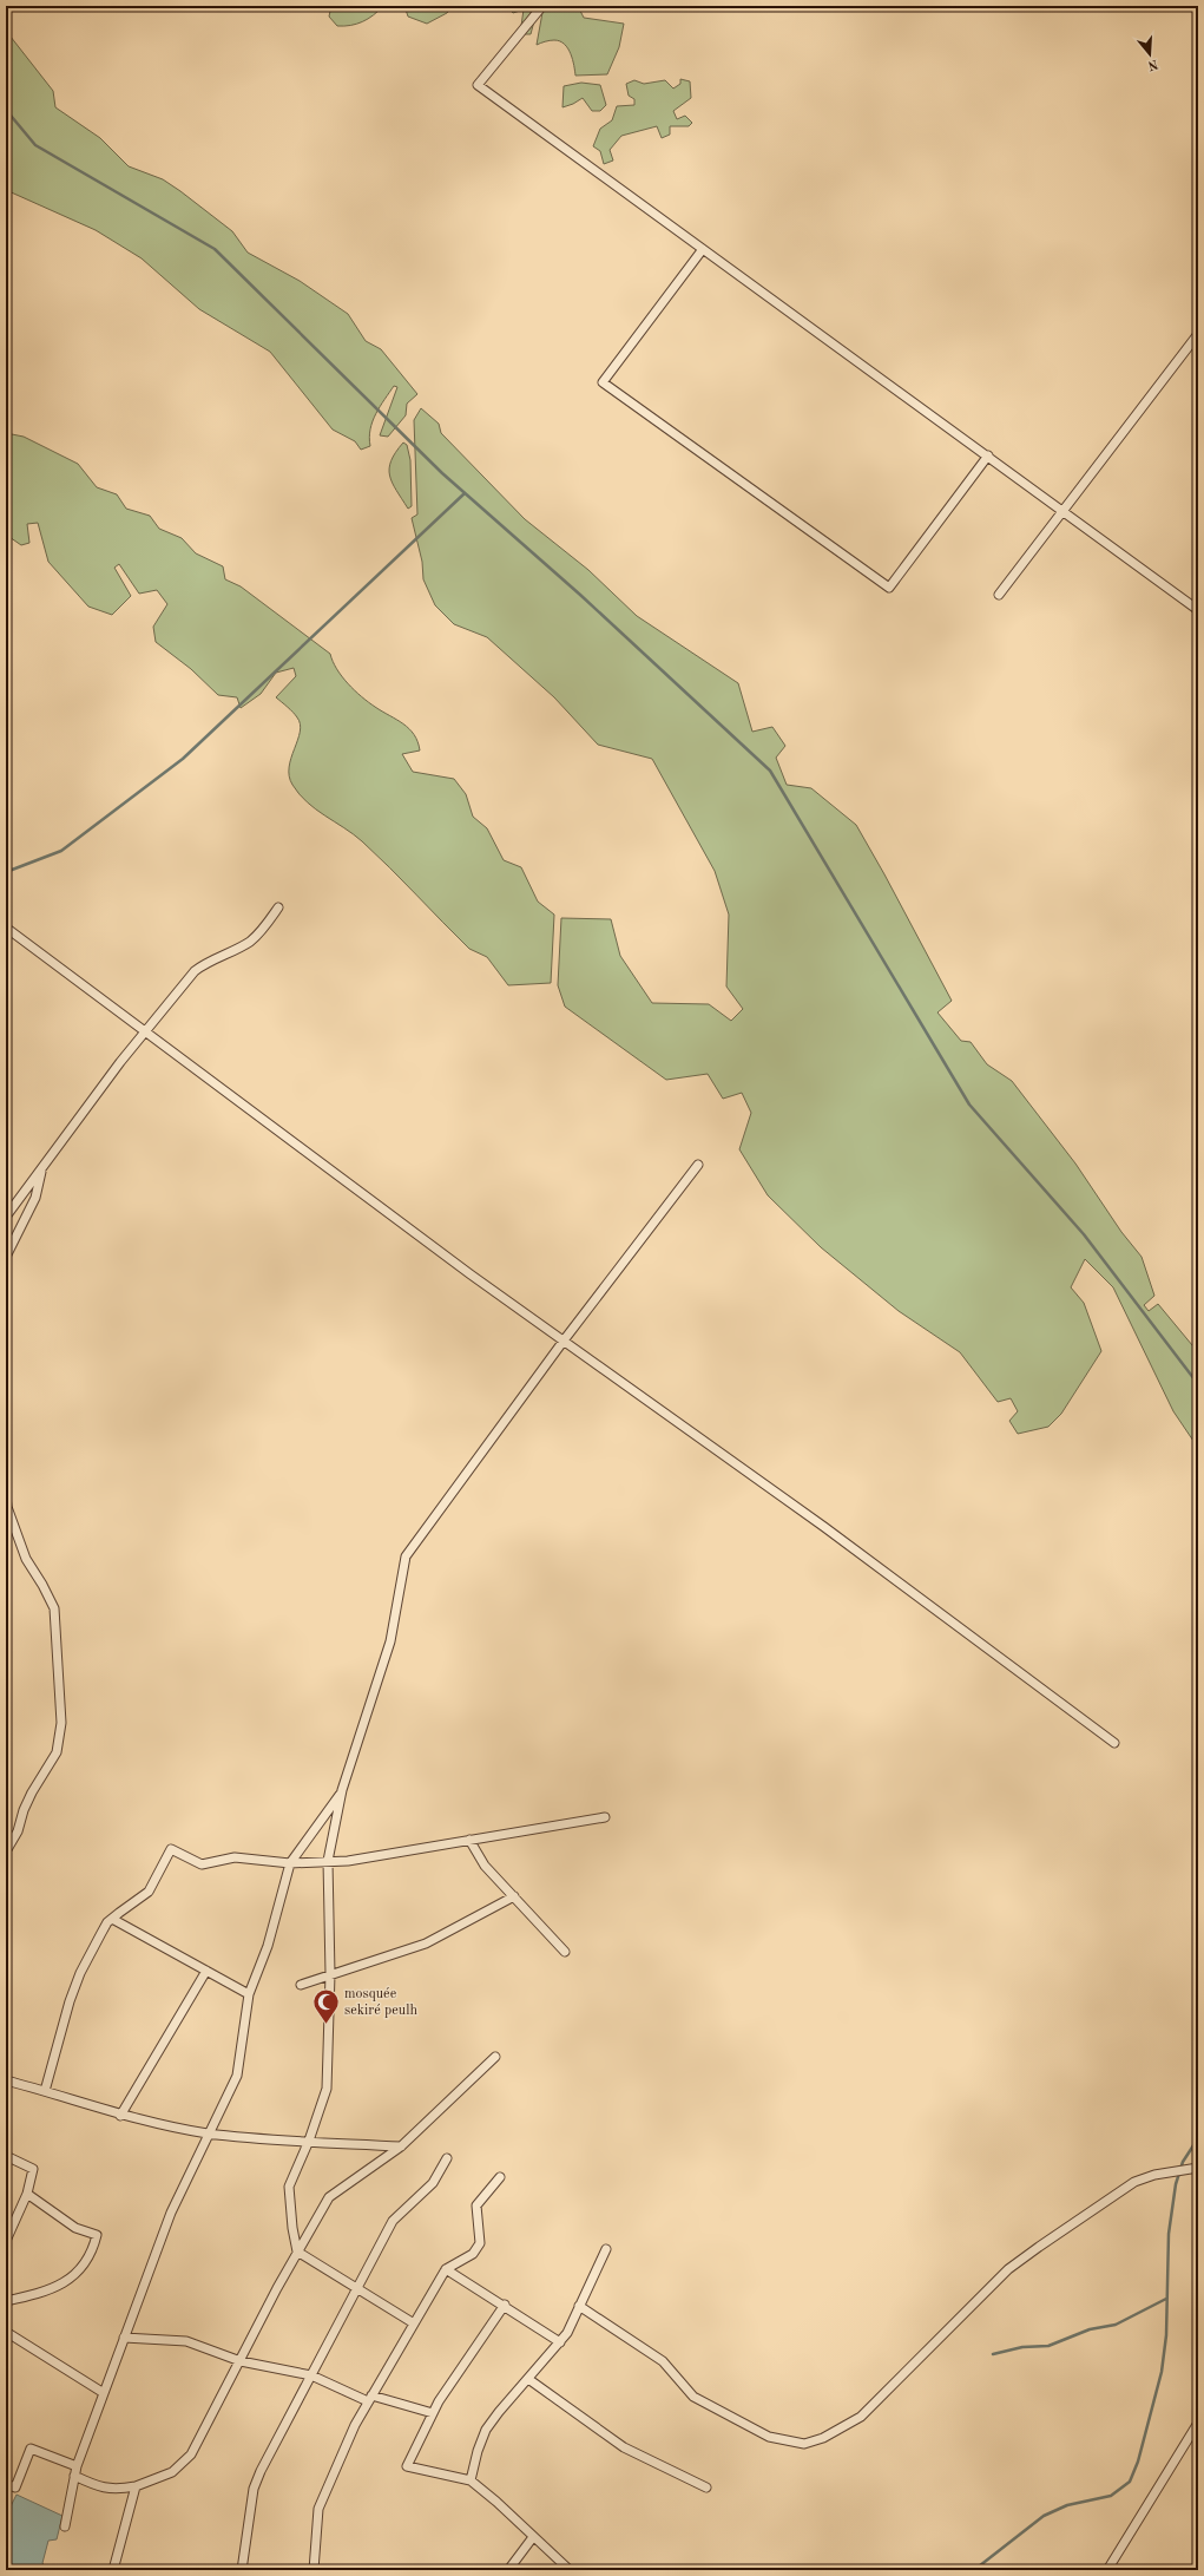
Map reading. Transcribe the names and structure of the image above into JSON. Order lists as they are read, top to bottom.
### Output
{
  "places": {
    "mosque": ["mosquée sekiré peulh"]
  },
  "north": "bottom"
}
